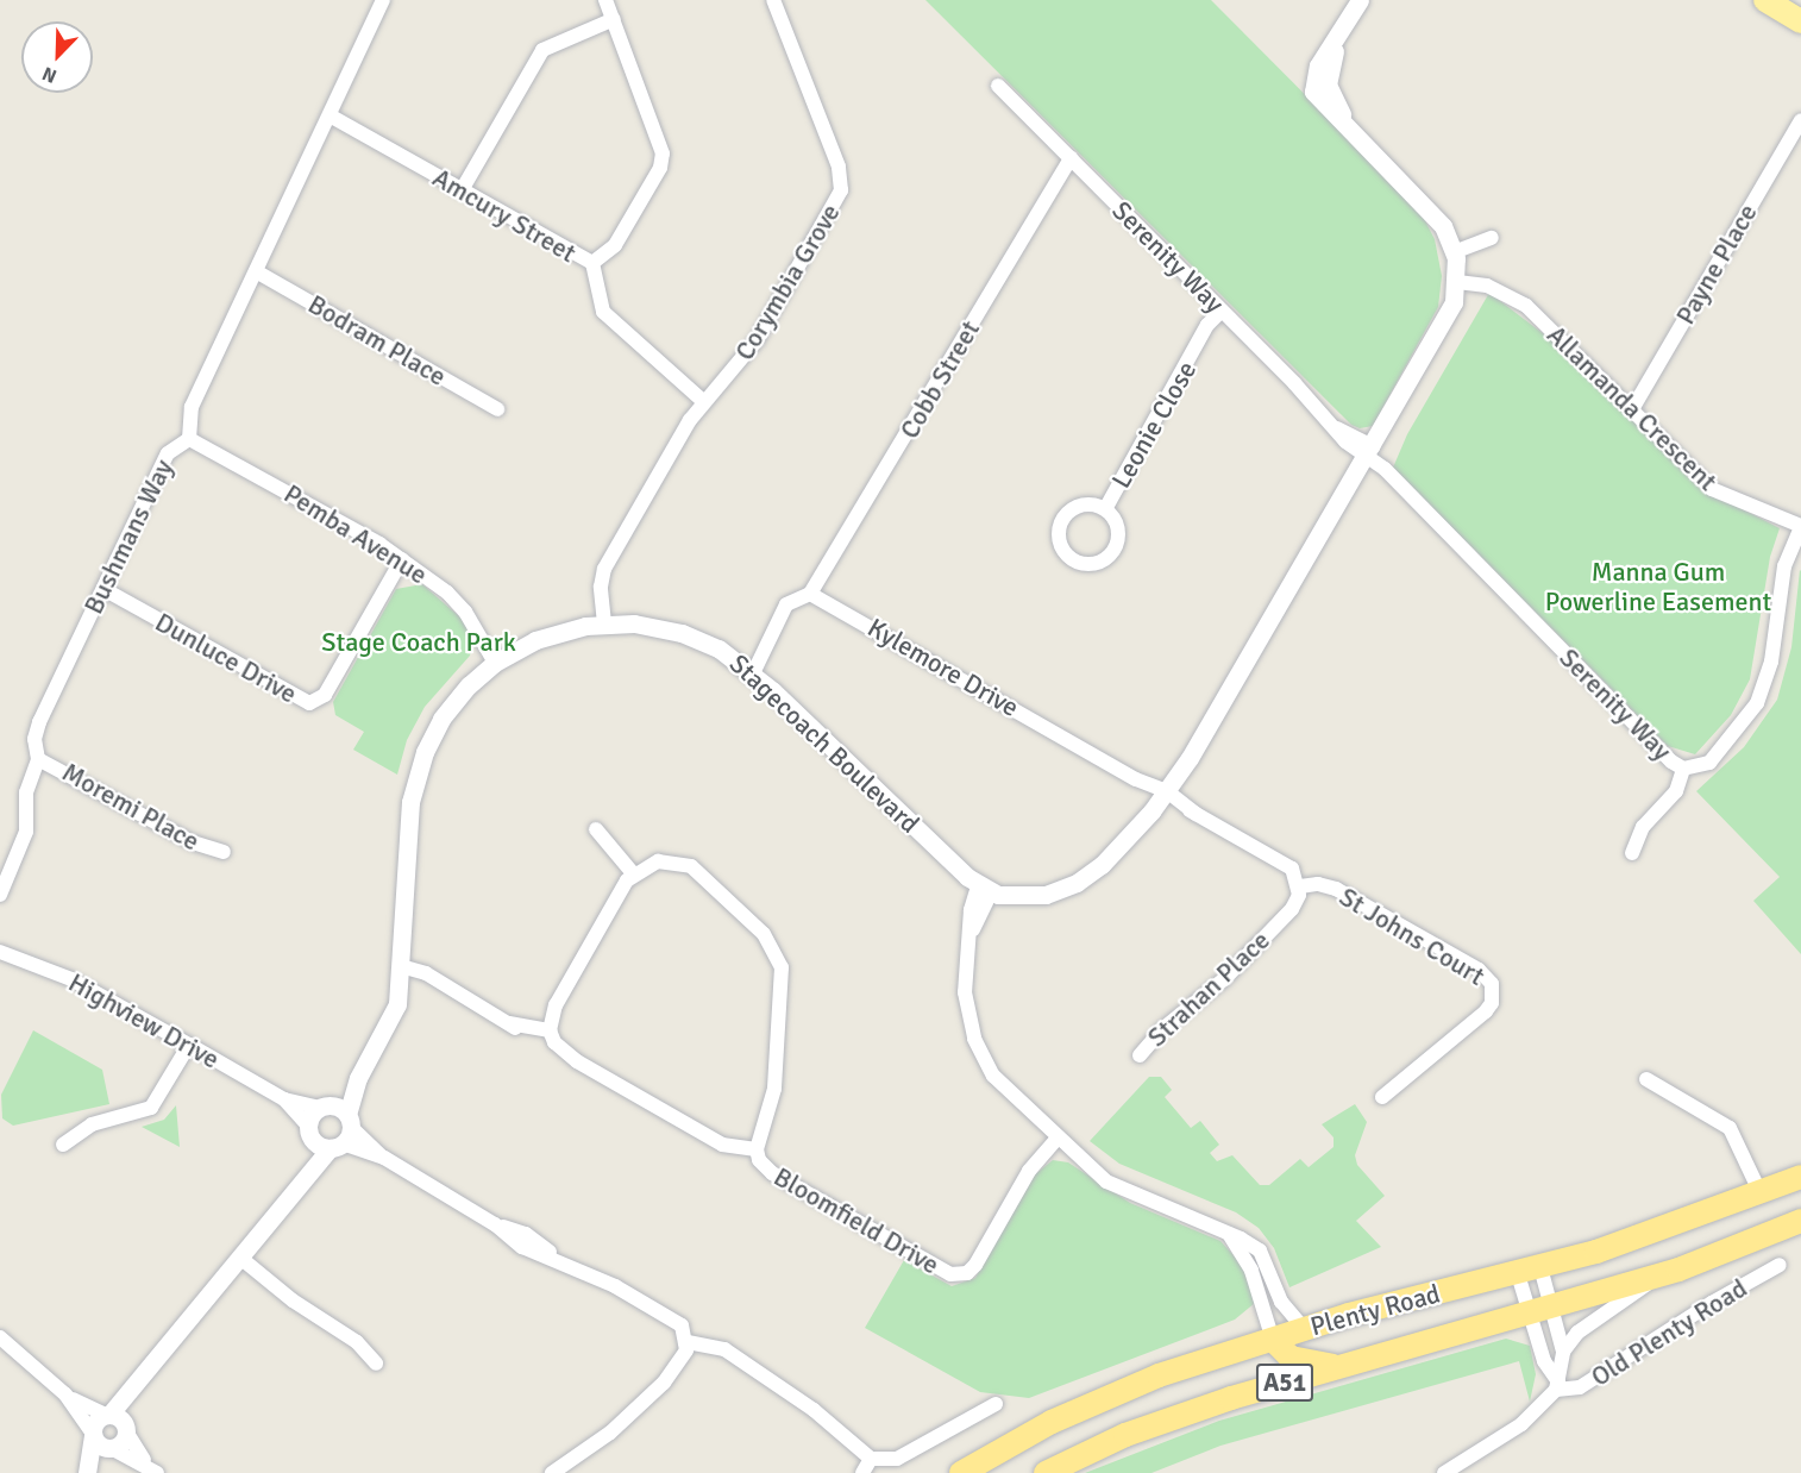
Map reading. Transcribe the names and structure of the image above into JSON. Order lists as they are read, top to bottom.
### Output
{
  "streets": {
    "highway": ["Plenty Road", "A51"],
    "street": [
      "Amcury Street",
      "Serenity Way",
      "Payne Place",
      "Corymbia Grove",
      "Bodram Place",
      "Cobb Street",
      "Allamanda Crescent",
      "Leonie Close",
      "Pemba Avenue",
      "Bushmans Way",
      "Dunluce Drive",
      "Kylemore Drive",
      "Stagecoach Boulevard",
      "Moremi Place",
      "St Johns Court",
      "Strahan Place",
      "Highview Drive",
      "Bloomfield Drive",
      "Old Plenty Road"
    ]
  },
  "crossings": [
    ["Amcury Street", "Corymbia Grove"],
    ["Amcury Street", "Bushmans Way"],
    ["Serenity Way", "Cobb Street"],
    ["Serenity Way", "Leonie Close"],
    ["Payne Place", "Allamanda Crescent"],
    ["Corymbia Grove", "Stagecoach Boulevard"],
    ["Bodram Place", "Bushmans Way"],
    ["Cobb Street", "Kylemore Drive"],
    ["Pemba Avenue", "Bushmans Way"],
    ["Pemba Avenue", "Dunluce Drive"],
    ["Pemba Avenue", "Stagecoach Boulevard"],
    ["Bushmans Way", "Dunluce Drive"],
    ["Bushmans Way", "Moremi Place"],
    ["Kylemore Drive", "St Johns Court"],
    ["Stagecoach Boulevard", "Highview Drive"],
    ["St Johns Court", "Strahan Place"],
    ["Plenty Road", "Old Plenty Road"]
  ],
  "parks": ["Manna Gum Powerline Easement", "Stage Coach Park"],
  "north": "bottom left"
}
